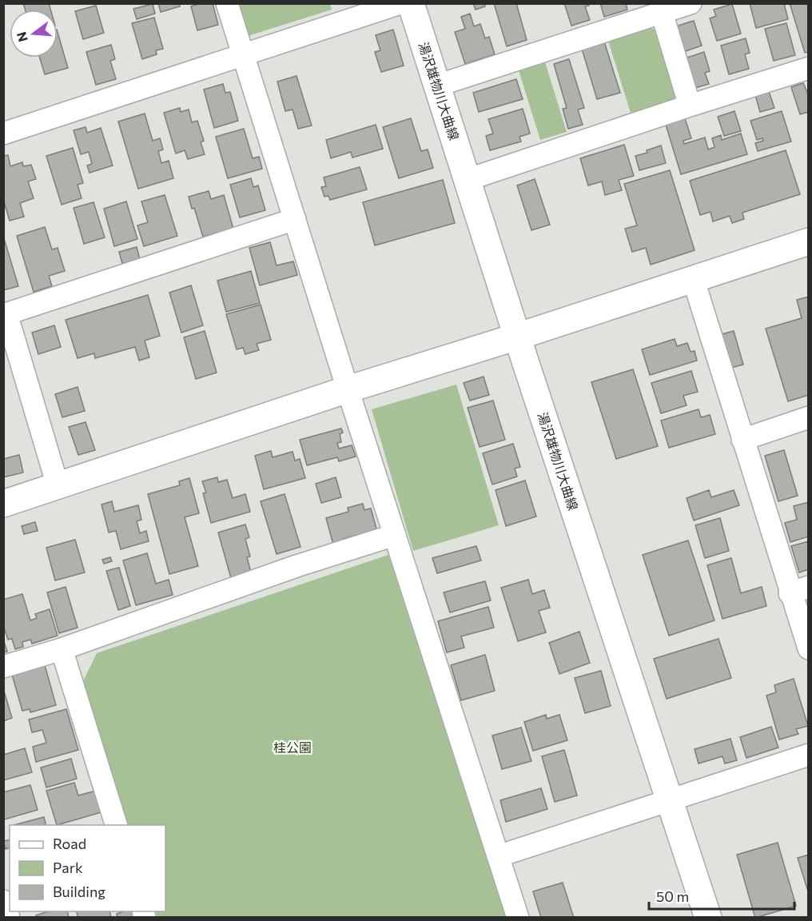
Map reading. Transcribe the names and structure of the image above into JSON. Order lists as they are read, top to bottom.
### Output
{
  "streets": {
    "main road": ["湯沢雄物川大曲線"]
  },
  "parks": ["桂公園"],
  "legend": ["Road", "Park", "Building"],
  "scale_bar": "50 m",
  "north": "left"
}
